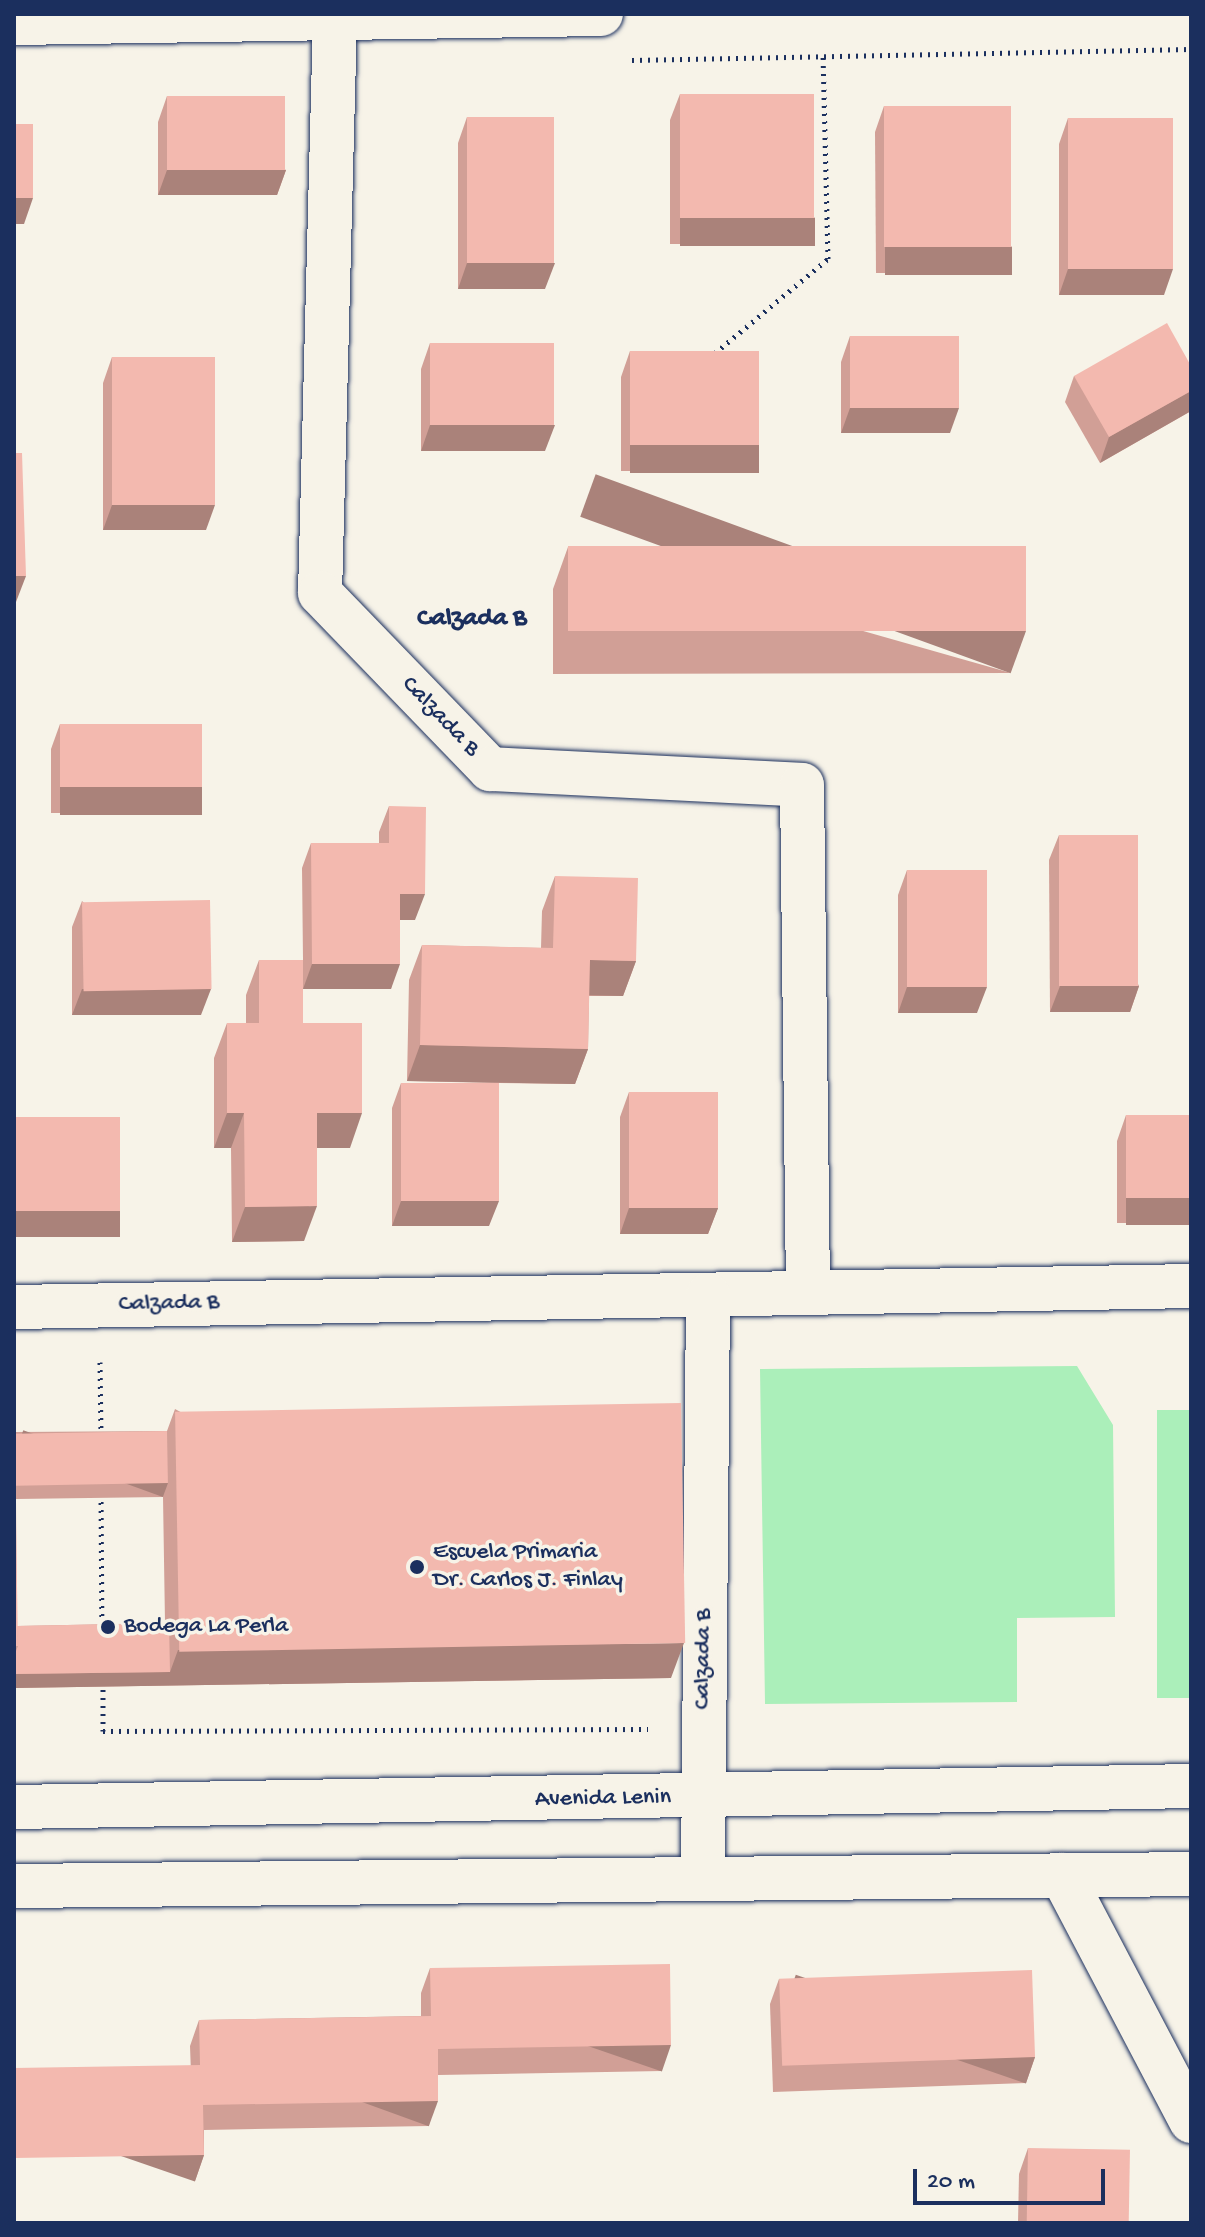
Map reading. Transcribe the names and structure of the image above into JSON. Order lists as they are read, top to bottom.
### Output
{
  "streets": {
    "street": ["Calzada B", "Avenida Lenin"]
  },
  "crossings": [
    ["Calzada B", "Avenida Lenin"]
  ],
  "districts": ["Calzada B"],
  "places": ["Escuela Primaria Dr. Carlos J. Finlay", "Bodega La Perla"],
  "scale_bar": "20 m"
}
